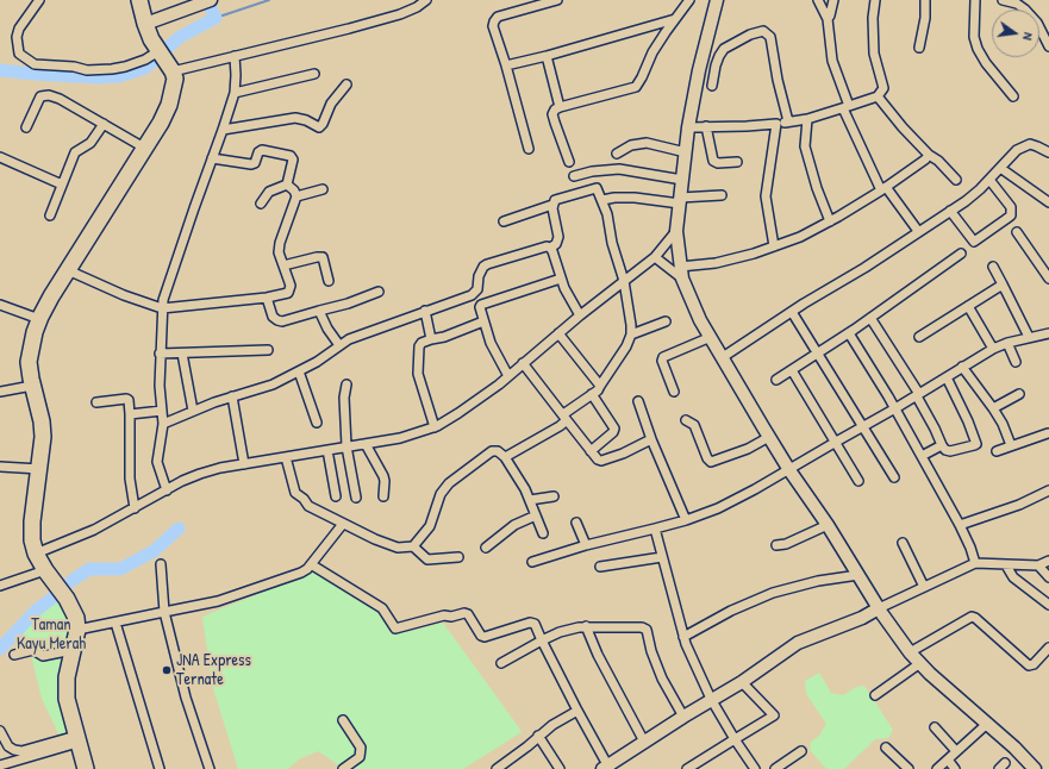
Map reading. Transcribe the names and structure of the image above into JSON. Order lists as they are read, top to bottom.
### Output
{
  "parks": ["Taman Kayu Merah"],
  "places": ["JNA Express Ternate"],
  "north": "right"
}
